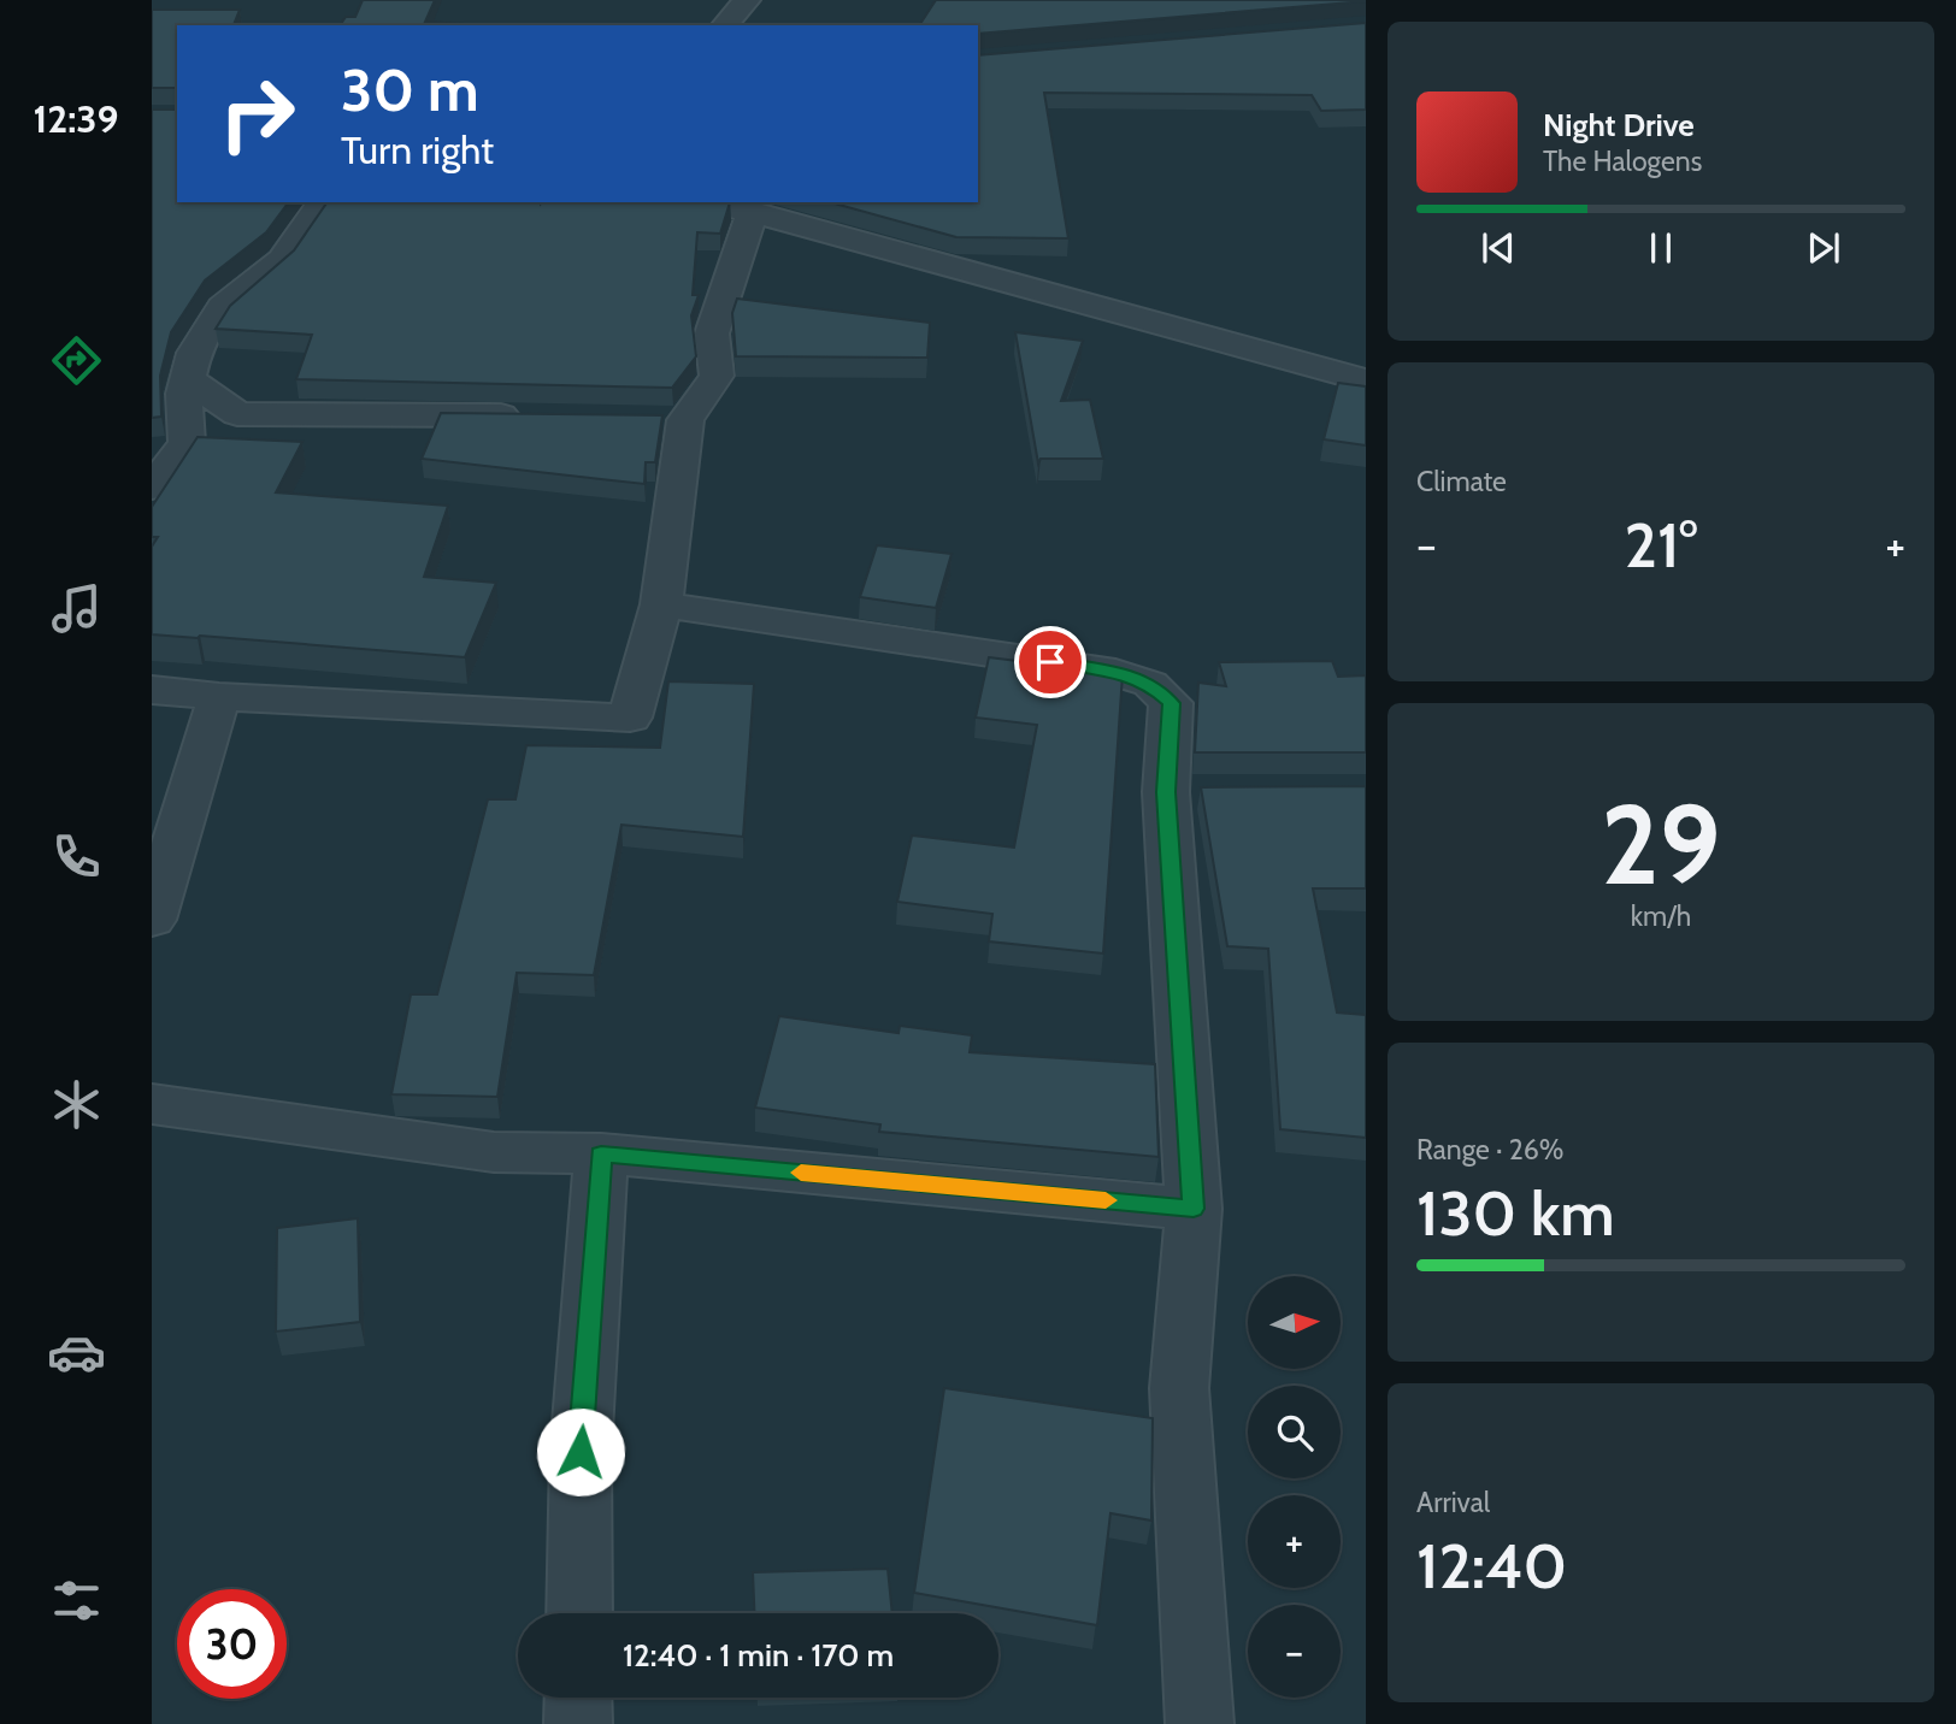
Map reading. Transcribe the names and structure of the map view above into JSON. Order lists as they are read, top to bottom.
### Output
{
  "north": "right",
  "page": {
    "tabs": "12:39",
    "turn": ["30 m", "Turn right"],
    "song": ["Night Drive", "The Halogens"],
    "tile": [
      "Climate",
      ["29", "km/h"],
      ["Range · 26%", "130 km"],
      ["Arrival", "12:40"]
    ],
    "heat": ["−", "21°", "+"],
    "map_buttons": ["+", "−"],
    "limit": "30",
    "trip": "12:40 · 1 min · 170 m"
  }
}
